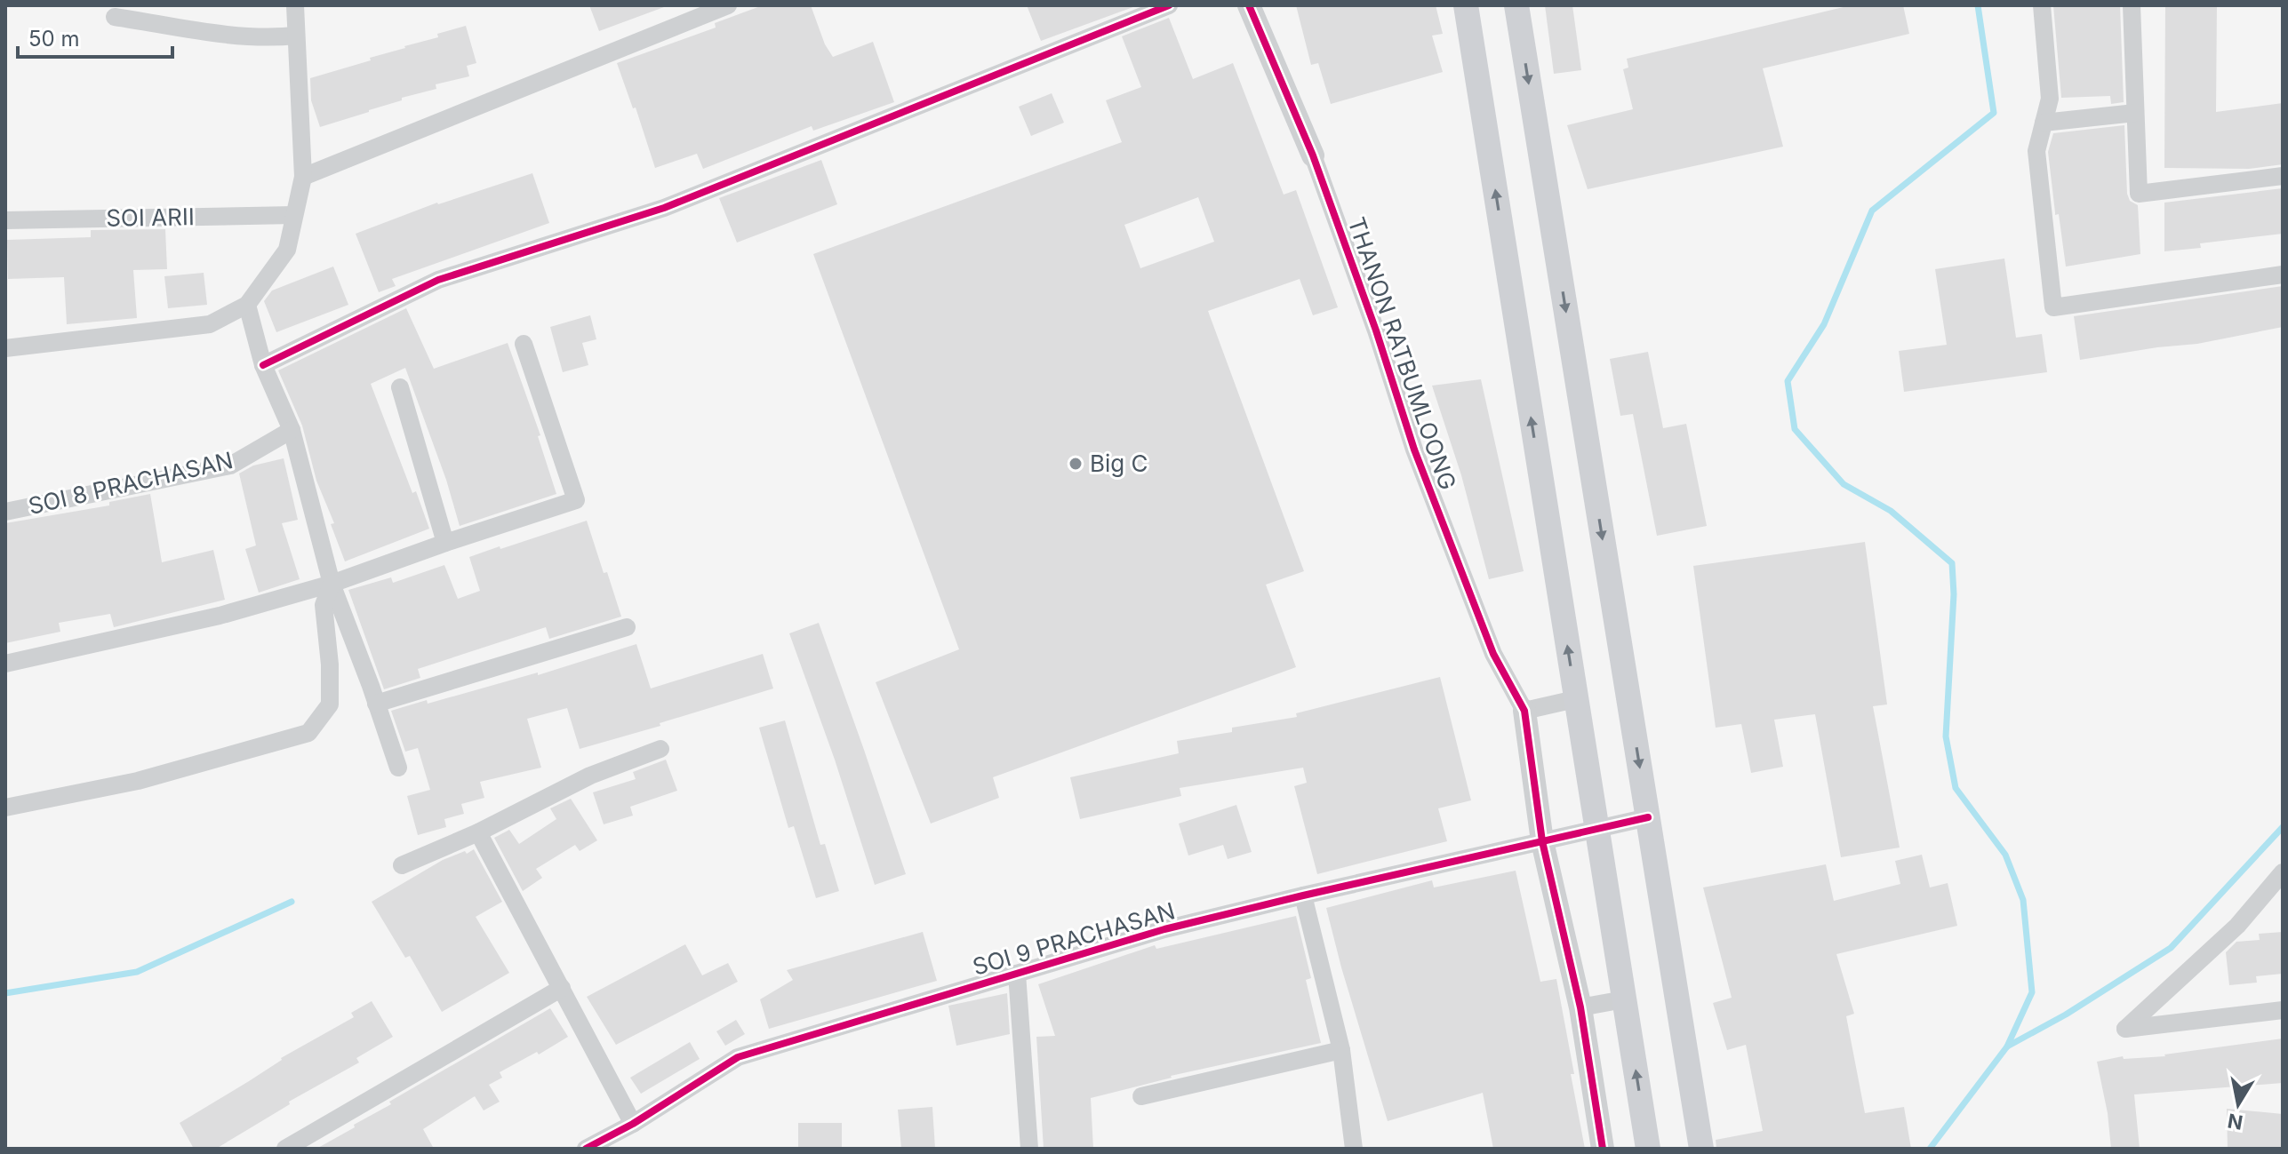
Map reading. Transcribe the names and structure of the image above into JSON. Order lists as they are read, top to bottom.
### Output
{
  "streets": {
    "street": [
      "SOI ARII",
      "THANON RATBUMLOONG",
      "SOI 8 PRACHASAN",
      "SOI 9 PRACHASAN"
    ]
  },
  "places": ["Big C"],
  "scale_bar": "50 m",
  "north": "bottom"
}
